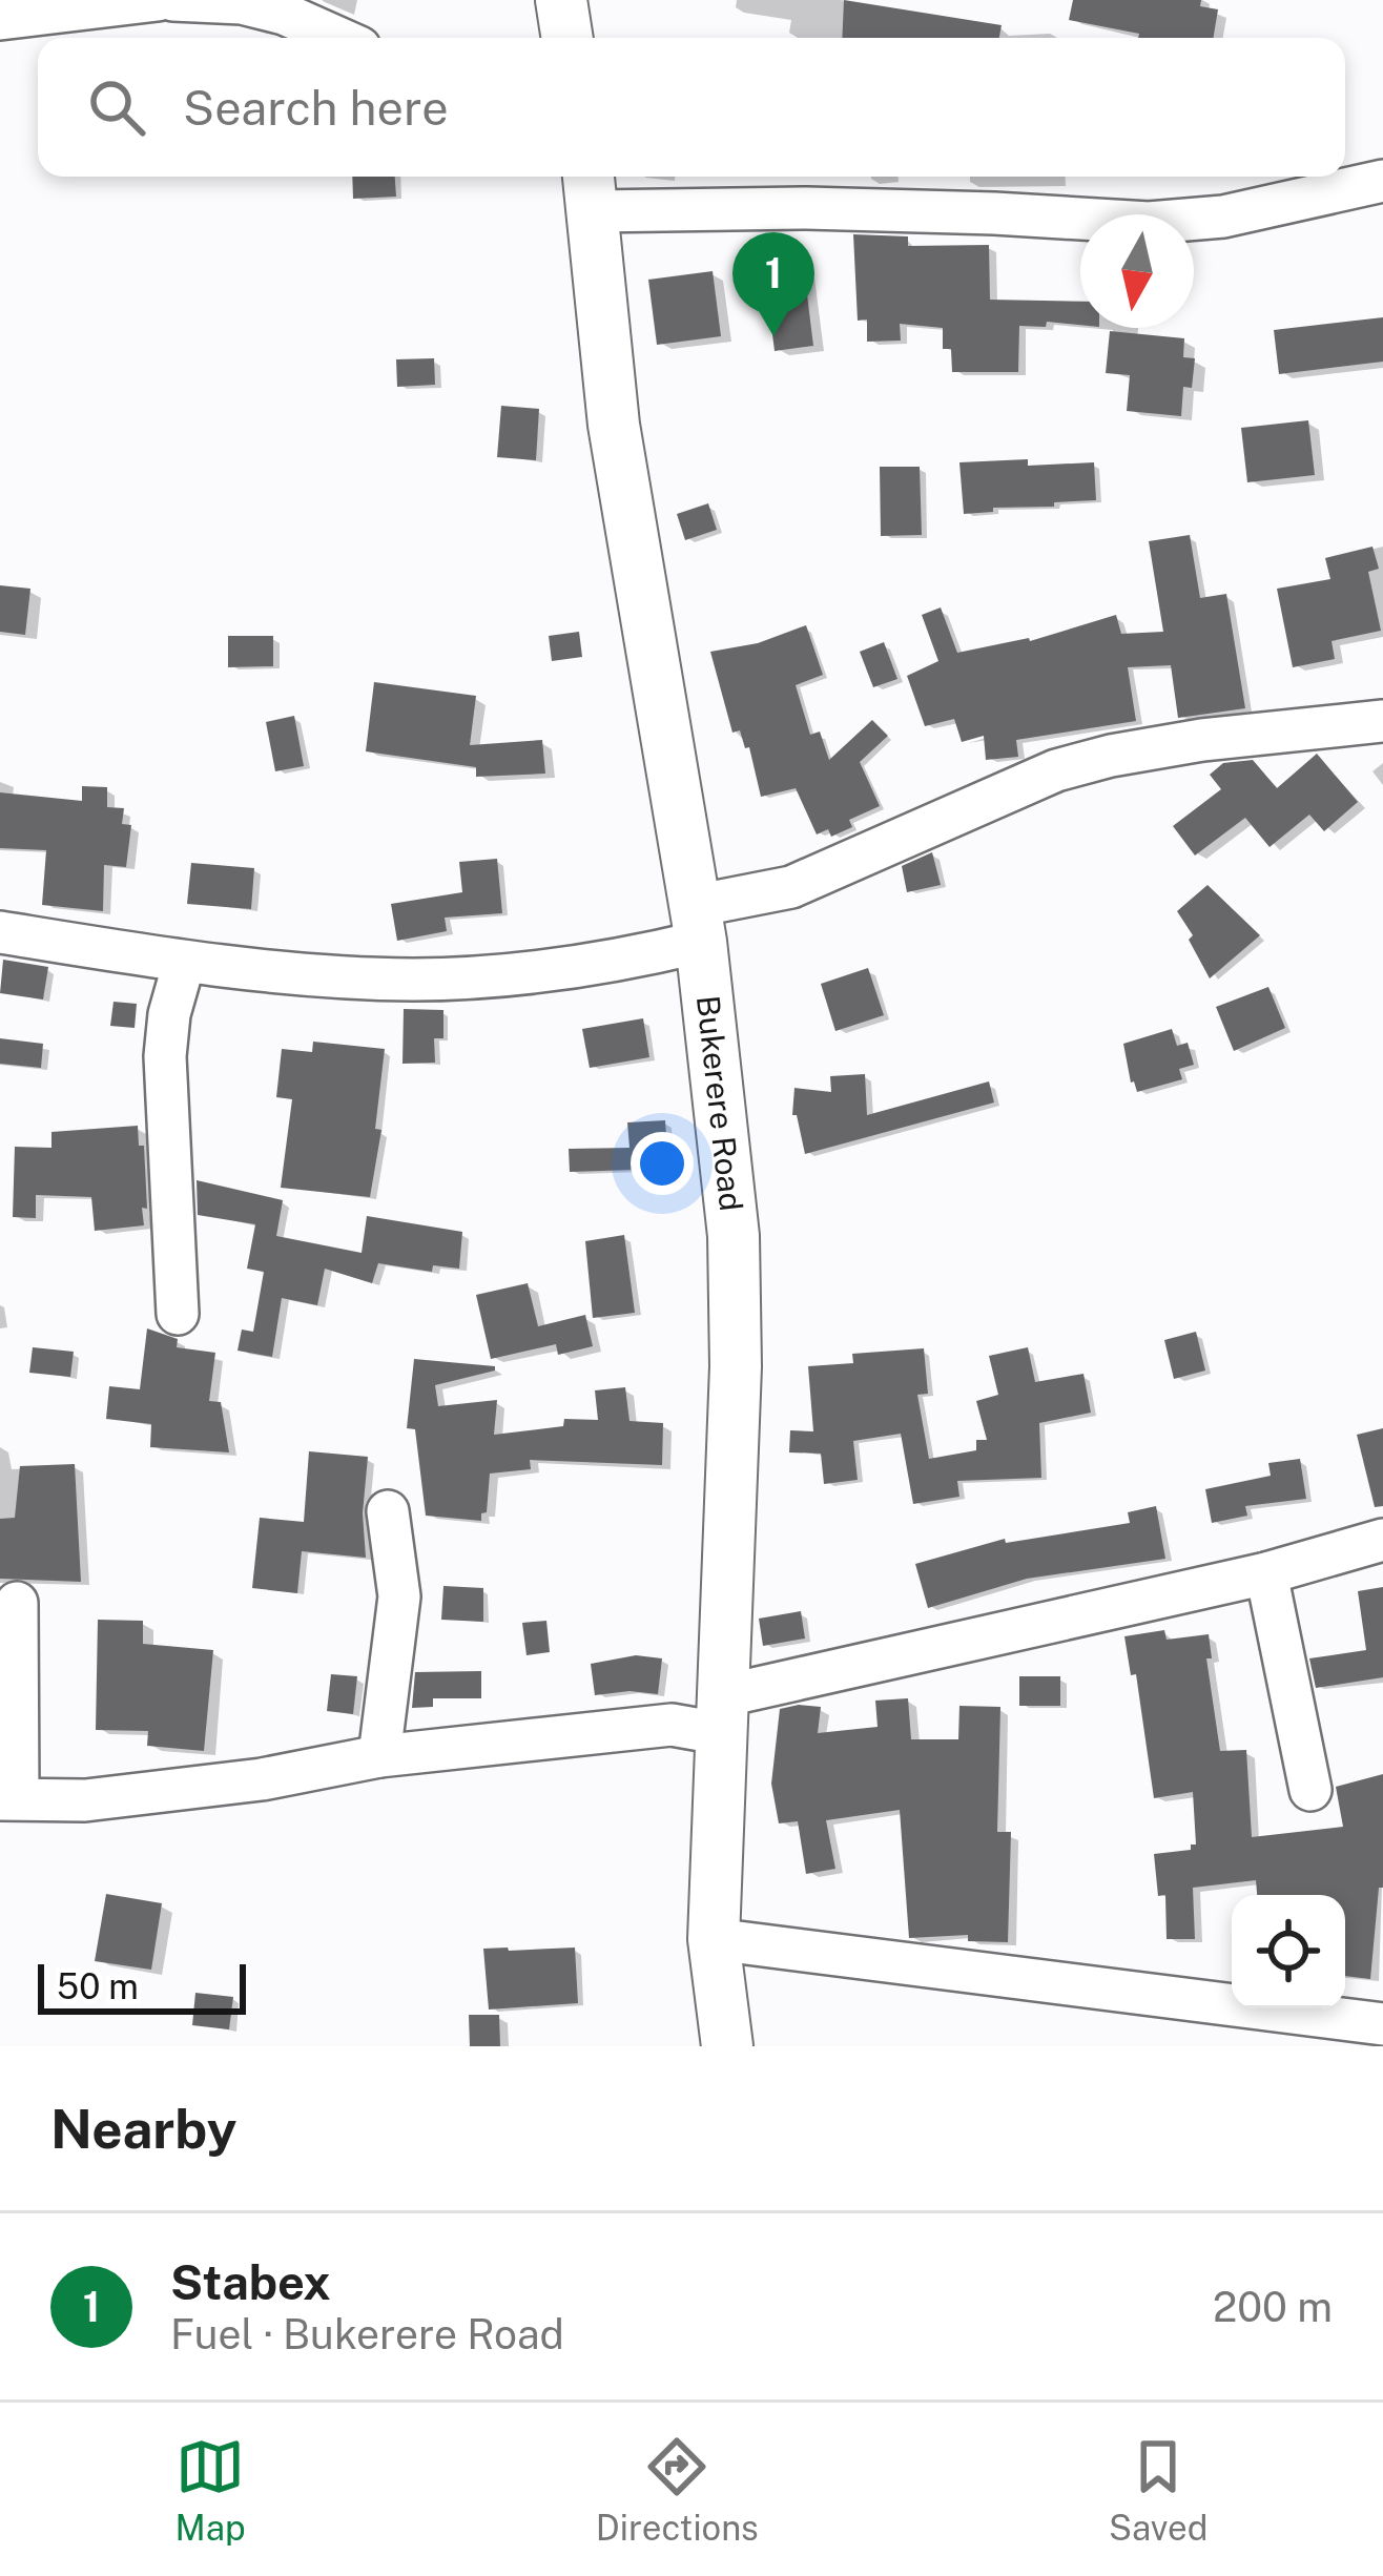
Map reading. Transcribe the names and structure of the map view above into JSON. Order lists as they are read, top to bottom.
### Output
{
  "streets": {
    "main road": ["Bukerere Road"]
  },
  "scale_bar": "50 m",
  "north": "bottom",
  "page": {
    "search": "Search here",
    "pins": "1",
    "scale": "50 m",
    "heading": "Nearby",
    "list": [
      {
        "mark": "1",
        "name": "Stabex",
        "note": "Fuel · Bukerere Road",
        "value": "200 m"
      }
    ],
    "nav": ["Map", "Directions", "Saved"]
  }
}
